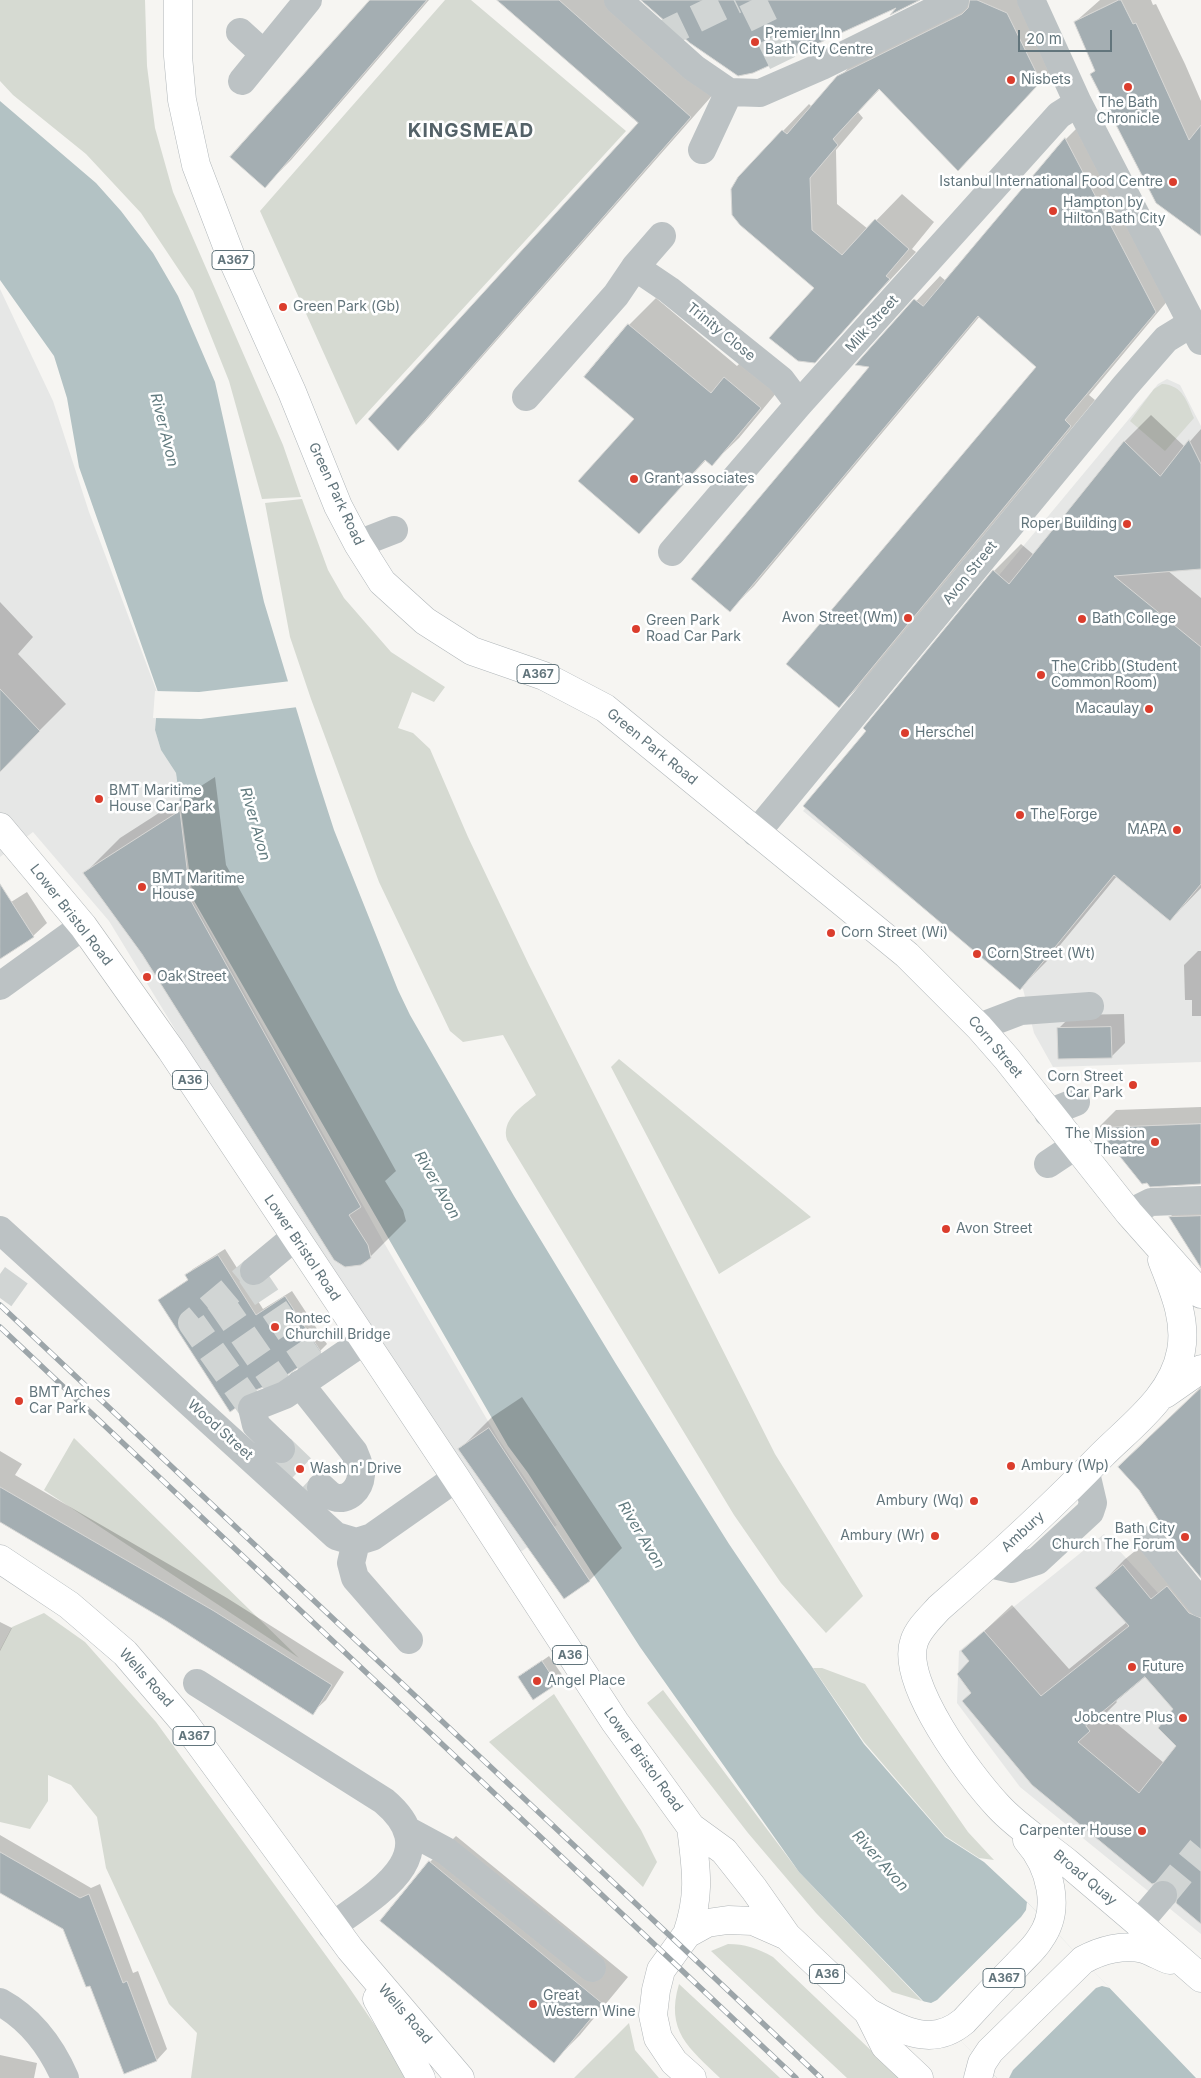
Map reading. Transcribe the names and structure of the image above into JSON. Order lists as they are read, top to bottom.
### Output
{
  "streets": {
    "main road": [
      "A367",
      "Green Park Road",
      "Lower Bristol Road",
      "Corn Street",
      "A36",
      "Ambury",
      "Wells Road",
      "Broad Quay"
    ],
    "street": [
      "Milk Street",
      "Trinity Close",
      "Avon Street",
      "Wood Street"
    ]
  },
  "crossings": [
    ["A367", "A36"],
    ["A367", "Broad Quay"],
    ["Milk Street", "Trinity Close"],
    ["Green Park Road", "Avon Street"],
    ["Green Park Road", "Corn Street"],
    ["Avon Street", "Corn Street"],
    ["Lower Bristol Road", "A36"],
    ["Corn Street", "Ambury"],
    ["Ambury", "Broad Quay"]
  ],
  "districts": ["KINGSMEAD"],
  "water": ["River Avon"],
  "places": [
    "Premier Inn Bath City Centre",
    "Nisbets",
    "The Bath Chronicle",
    "Istanbul International Food Centre",
    "Hampton by Hilton Bath City",
    "Green Park (Gb)",
    "Grant associates",
    "Roper Building",
    "Avon Street (Wm)",
    "Bath College",
    "Green Park Road Car Park",
    "The Cribb (Student Common Room)",
    "Macaulay",
    "Herschel",
    "BMT Maritime House Car Park",
    "The Forge",
    "MAPA",
    "BMT Maritime House",
    "Corn Street (Wi)",
    "Corn Street (Wt)",
    "Oak Street",
    "Corn Street Car Park",
    "The Mission Theatre",
    "Avon Street",
    "Rontec Churchill Bridge",
    "BMT Arches Car Park",
    "Ambury (Wp)",
    "Wash n' Drive",
    "Ambury (Wq)",
    "Ambury (Wr)",
    "Bath City Church The Forum",
    "Future",
    "Angel Place",
    "Jobcentre Plus",
    "Carpenter House",
    "Great Western Wine"
  ],
  "scale_bar": "20 m"
}
